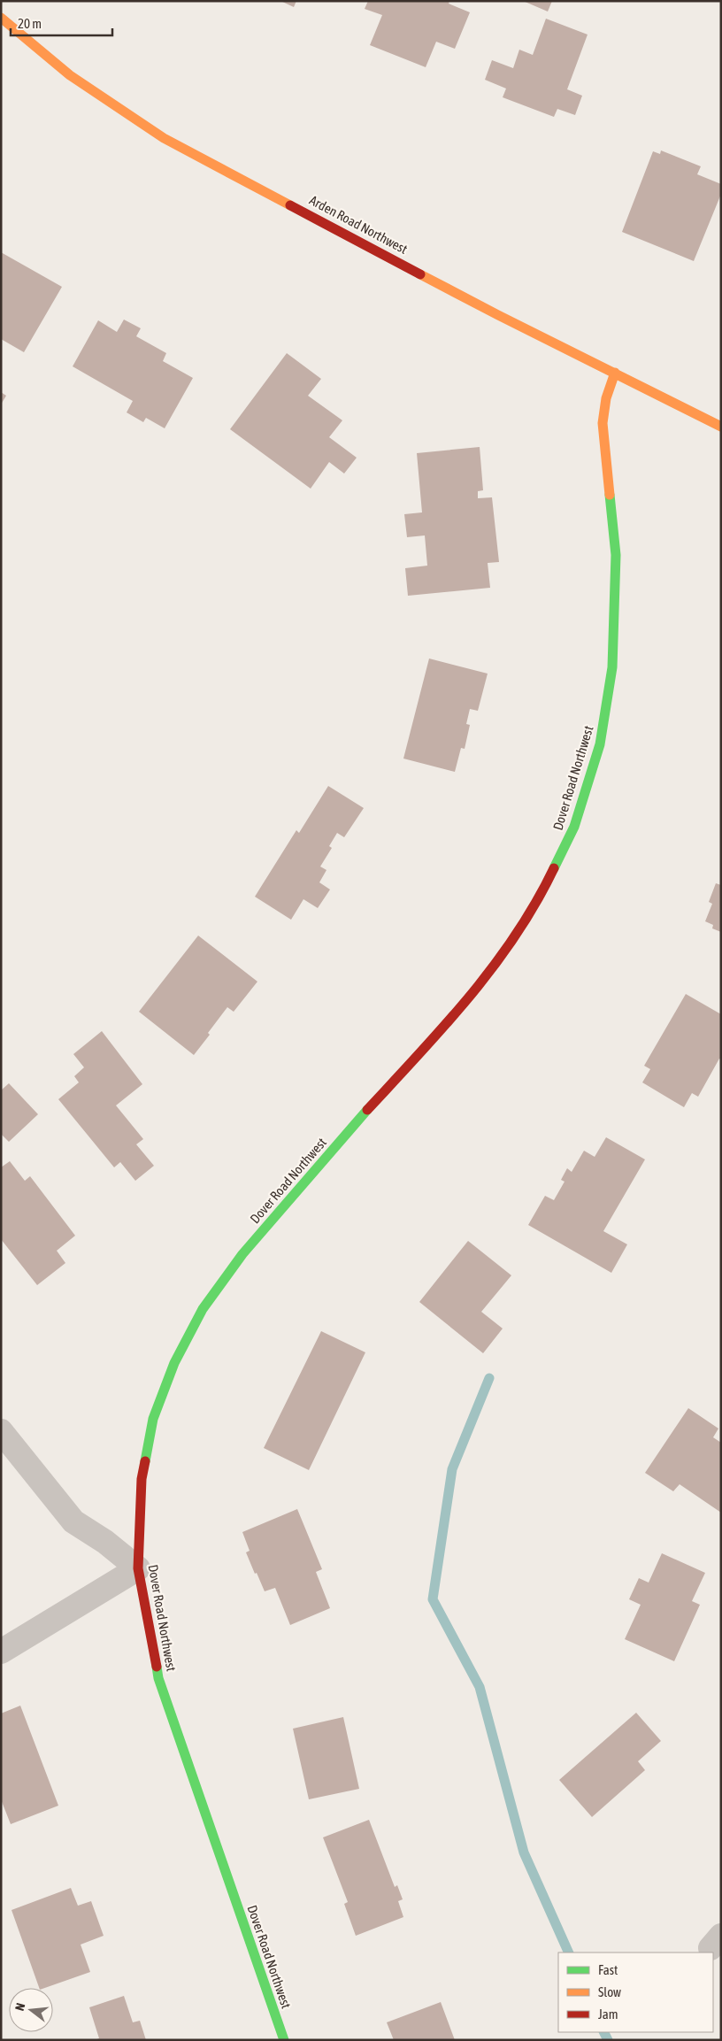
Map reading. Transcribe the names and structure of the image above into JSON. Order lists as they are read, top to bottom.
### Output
{
  "streets": {
    "street": ["Arden Road Northwest", "Dover Road Northwest"]
  },
  "crossings": [
    ["Arden Road Northwest", "Dover Road Northwest"]
  ],
  "legend": ["Fast", "Slow", "Jam"],
  "scale_bar": "20 m",
  "north": "left"
}
